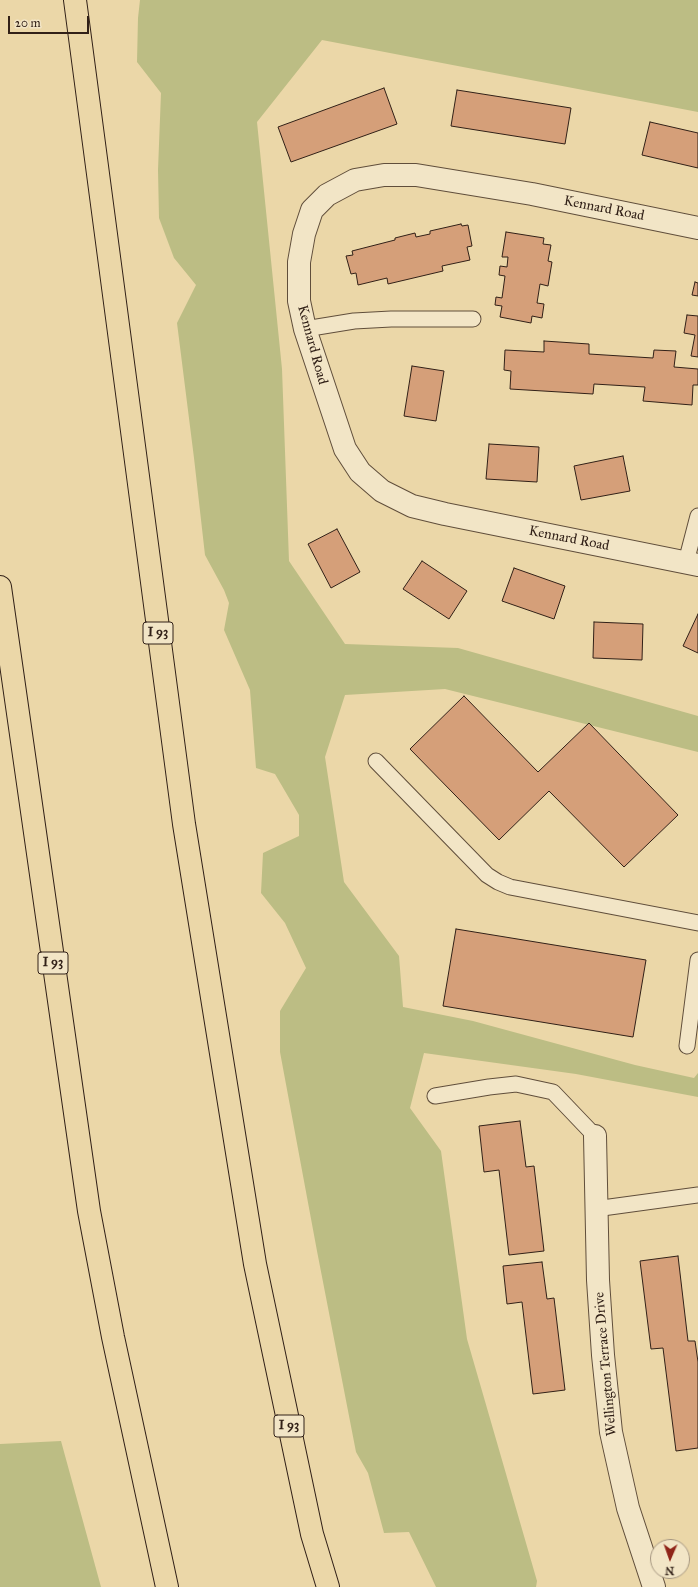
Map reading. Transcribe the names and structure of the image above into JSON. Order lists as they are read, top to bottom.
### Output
{
  "streets": {
    "highway": ["I 93"],
    "street": ["Kennard Road", "Wellington Terrace Drive"]
  },
  "scale_bar": "20 m",
  "north": "bottom"
}
